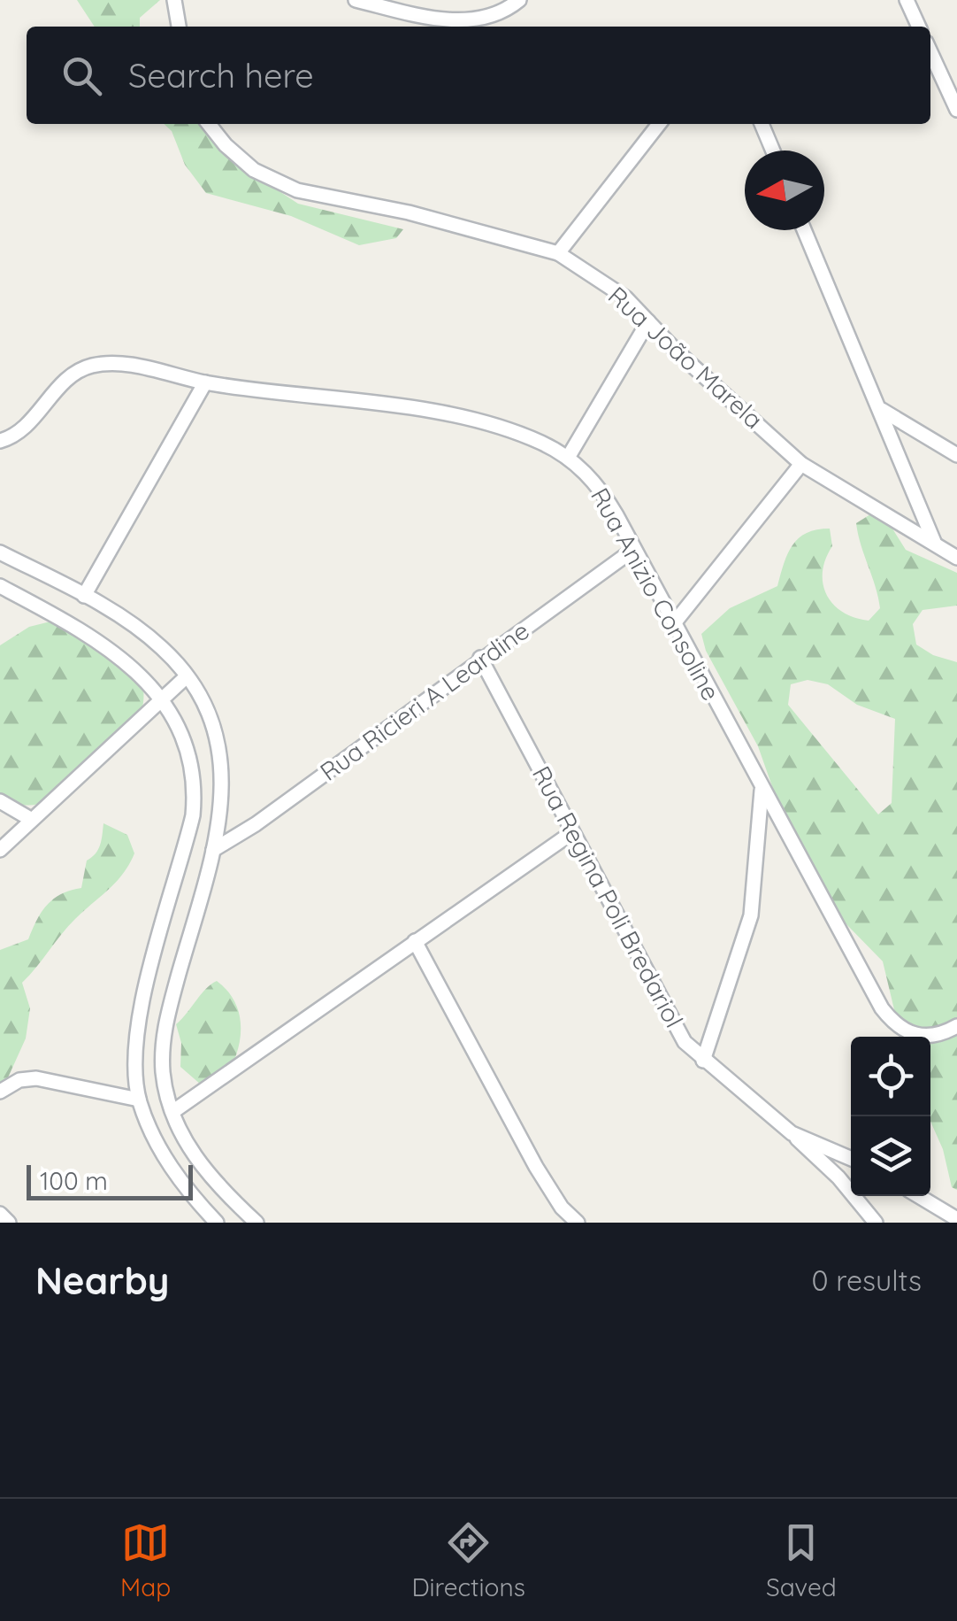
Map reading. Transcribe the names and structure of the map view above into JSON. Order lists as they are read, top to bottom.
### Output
{
  "streets": {
    "street": [
      "Rua João Marela",
      "Rua Anizio Consoline",
      "Rua Ricieri A Leardine",
      "Rua Regina Poli Bredariol"
    ]
  },
  "crossings": [
    ["Rua Anizio Consoline", "Rua Ricieri A Leardine"],
    ["Rua Ricieri A Leardine", "Rua Regina Poli Bredariol"]
  ],
  "scale_bar": "100 m",
  "north": "left",
  "page": {
    "search": "Search here",
    "scale": "100 m",
    "heading": ["Nearby", "0 results"],
    "nav": ["Map", "Directions", "Saved"]
  }
}
